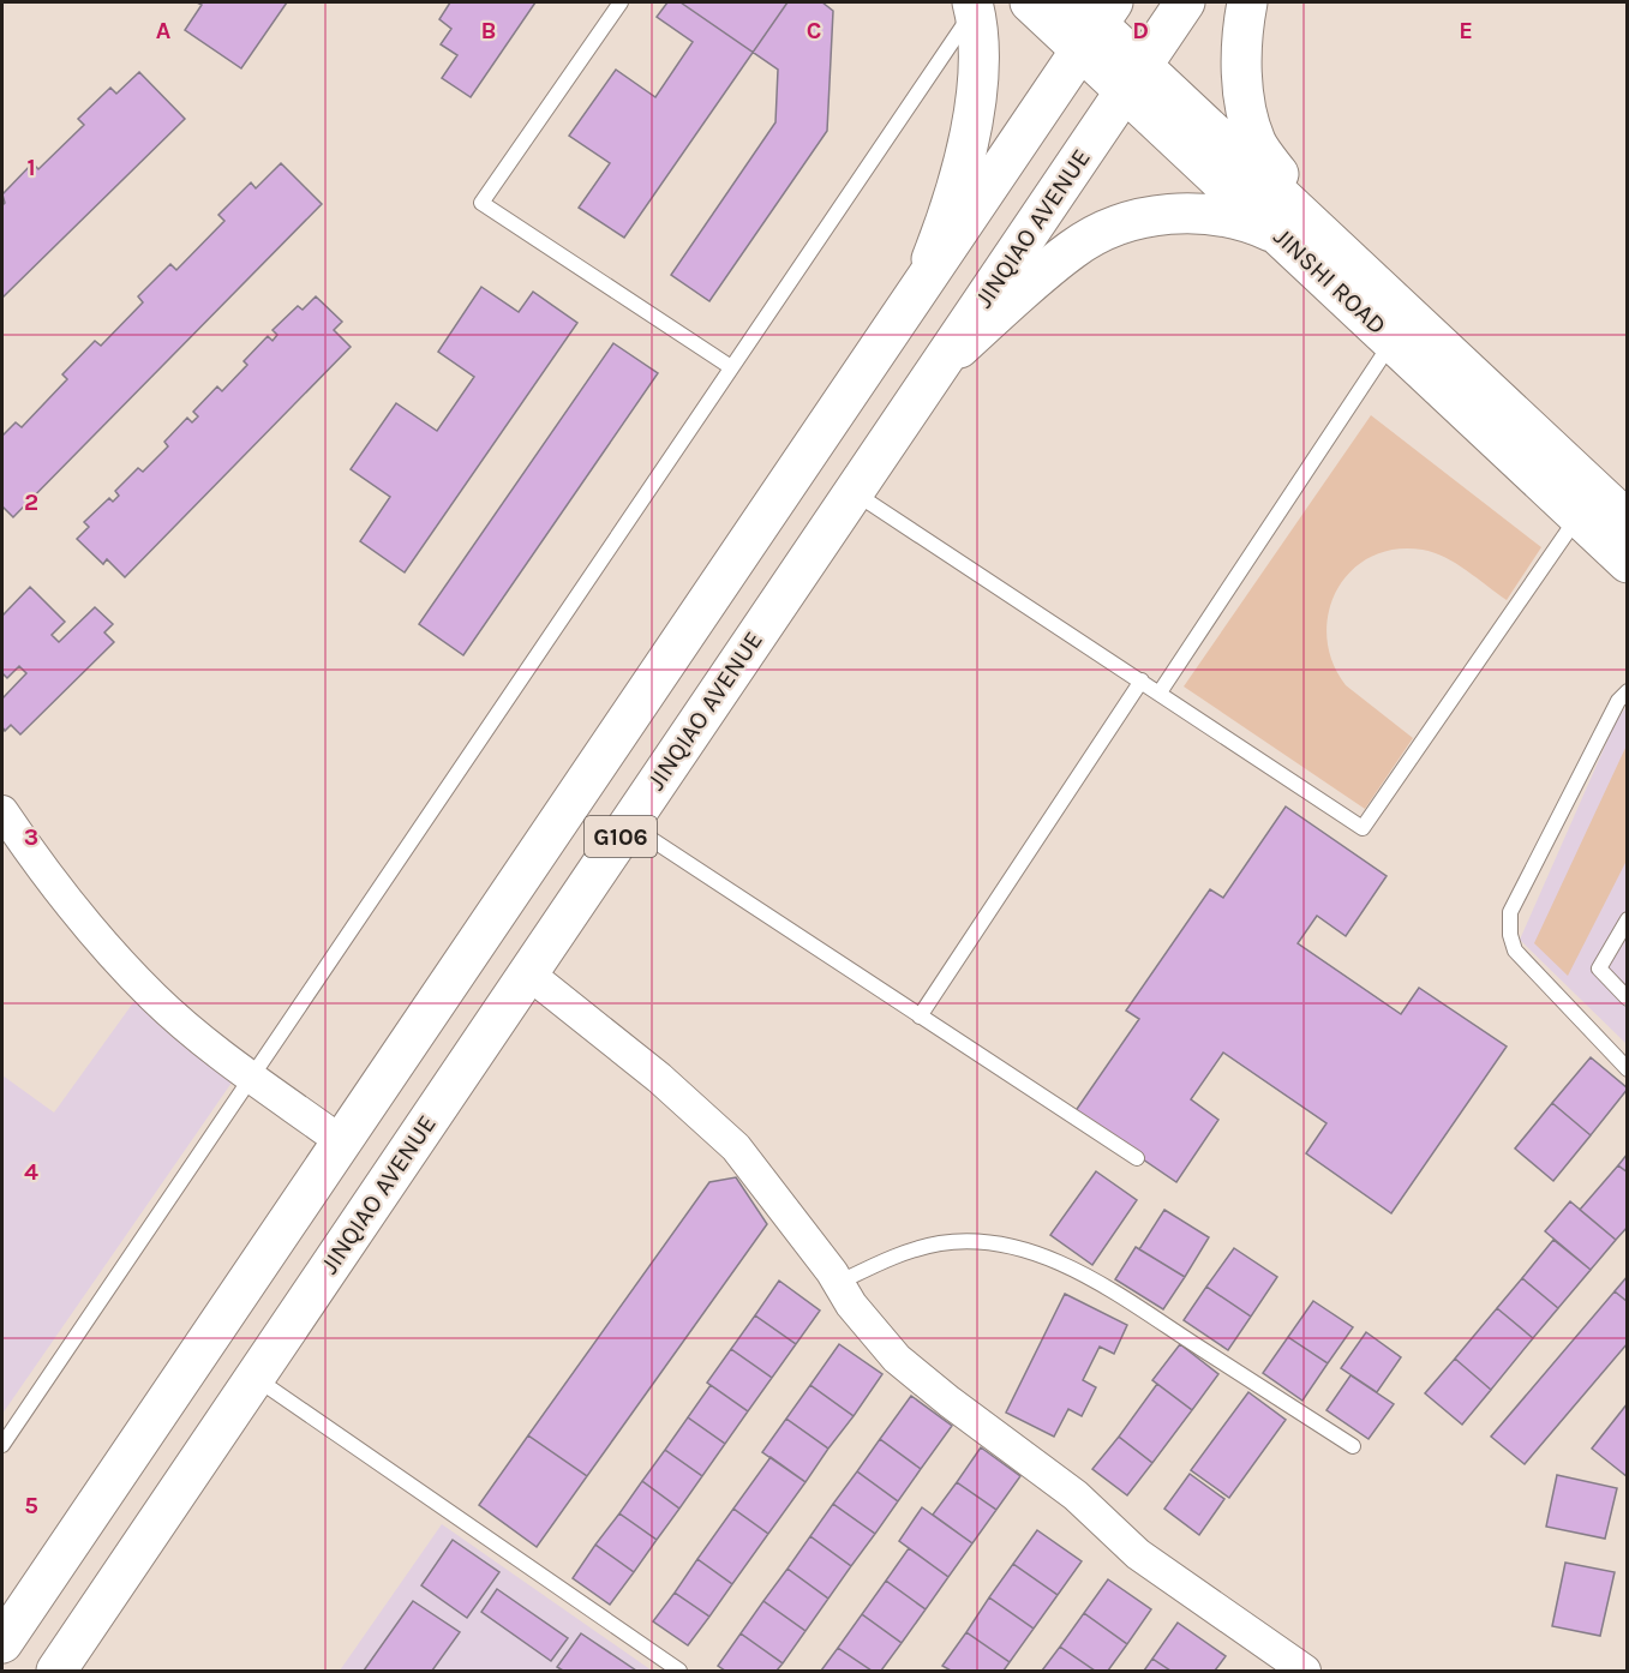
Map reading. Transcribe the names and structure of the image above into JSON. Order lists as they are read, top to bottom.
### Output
{
  "streets": {
    "main road": ["JINQIAO AVENUE", "JINSHI ROAD", "G106"]
  },
  "crossings": [
    ["JINQIAO AVENUE", "JINSHI ROAD"],
    ["JINSHI ROAD", "G106"]
  ],
  "grid": {
    "columns": [
      "A",
      "B",
      "C",
      "D",
      "E"
    ],
    "rows": [
      "1",
      "2",
      "3",
      "4",
      "5"
    ]
  }
}
